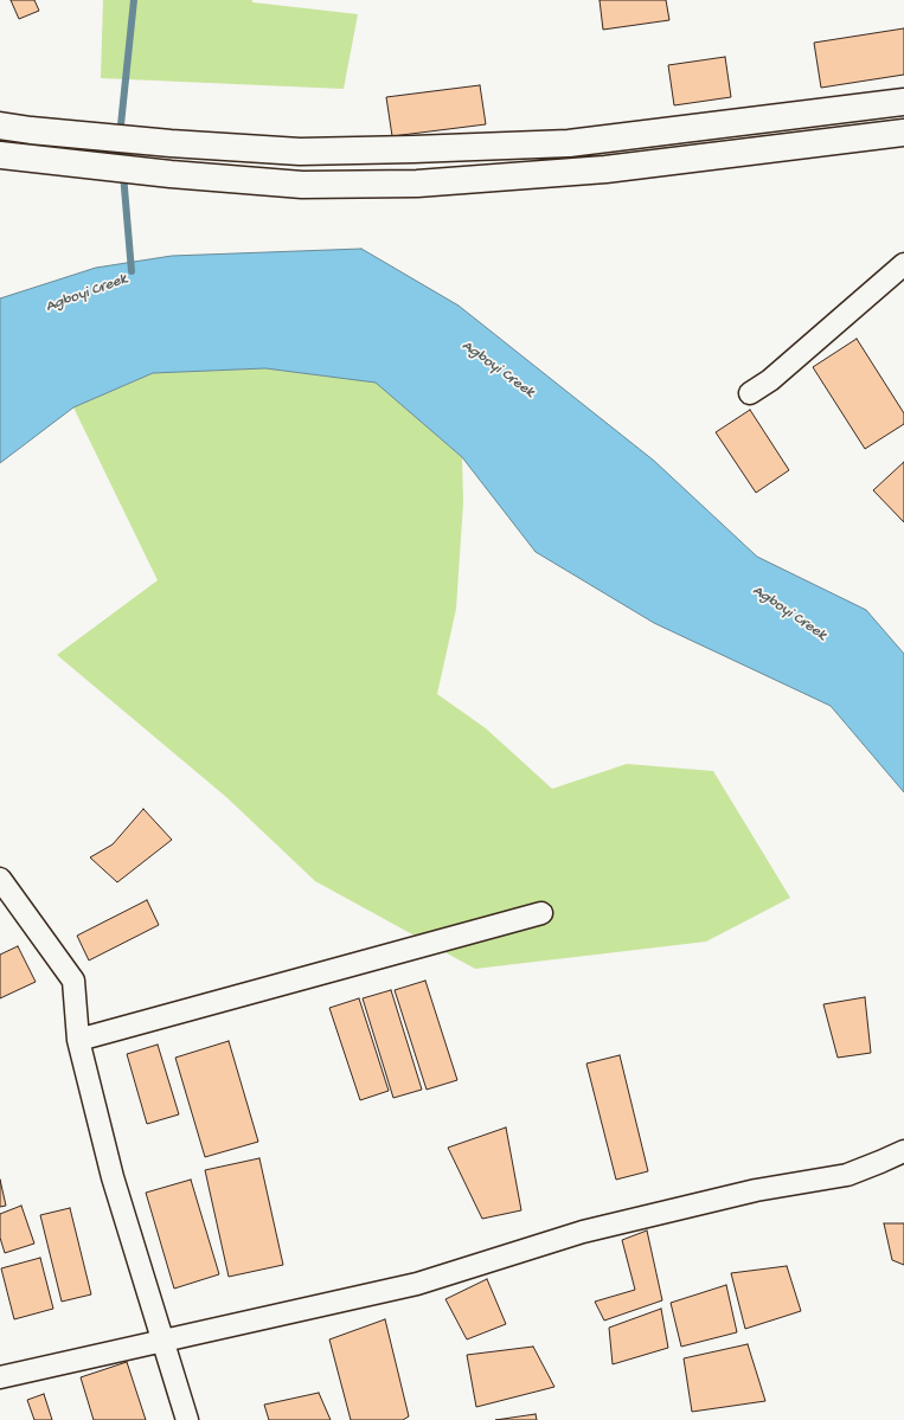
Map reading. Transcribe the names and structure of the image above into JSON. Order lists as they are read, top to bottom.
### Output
{
  "water": ["Agboyi Creek"]
}
